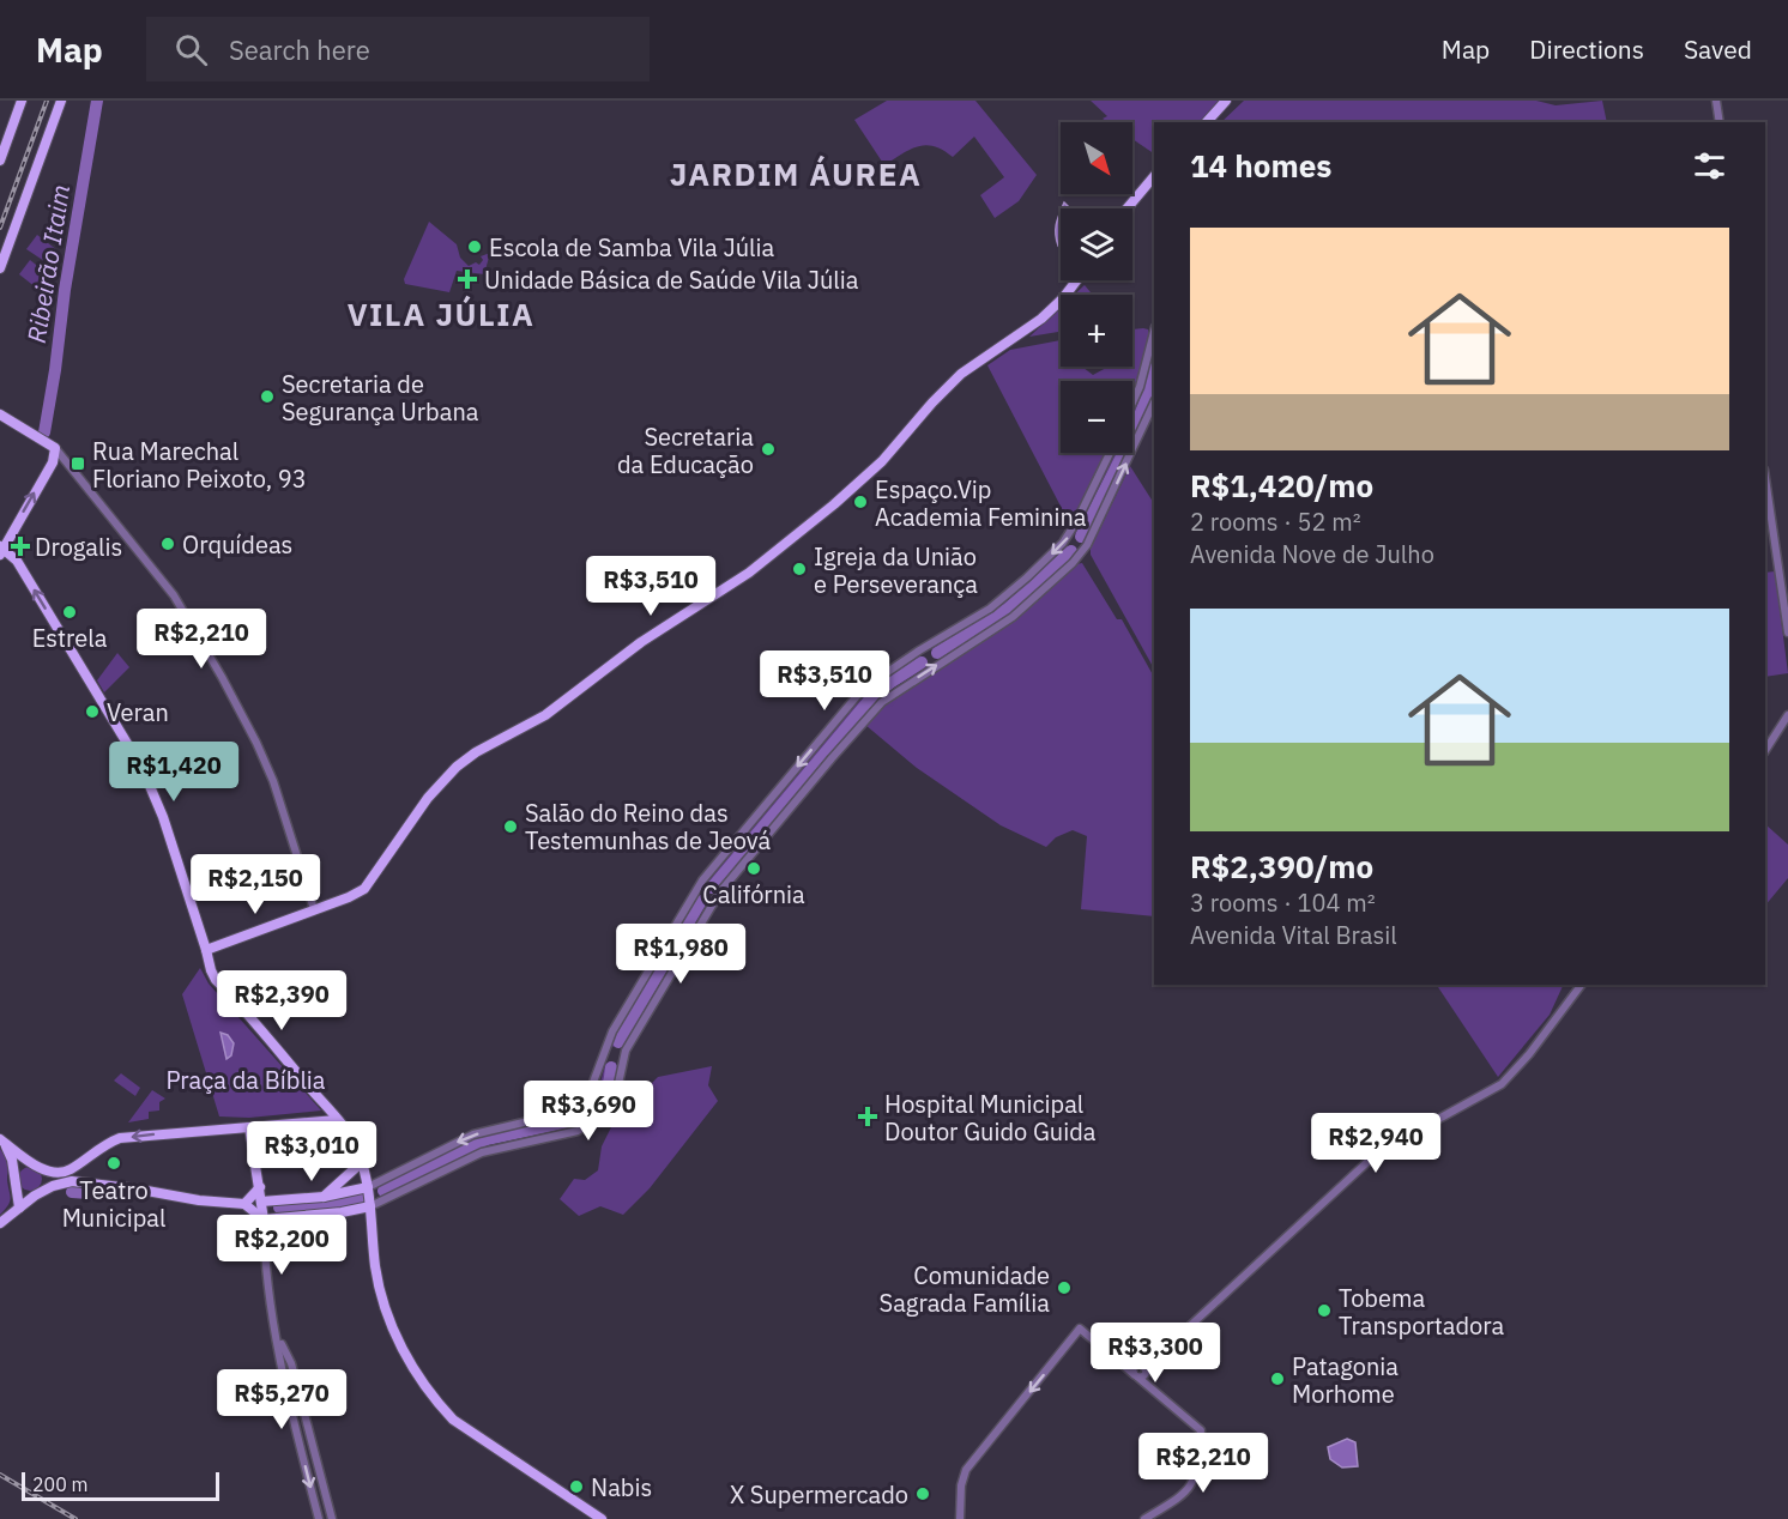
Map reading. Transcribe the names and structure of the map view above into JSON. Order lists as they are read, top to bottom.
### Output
{
  "districts": ["JARDIM ÁUREA", "VILA JÚLIA"],
  "water": ["Ribeirão Itaim"],
  "parks": ["Praça da Bíblia"],
  "places": {
    "other": [
      "Escola de Samba Vila Júlia",
      "Secretaria de Segurança Urbana",
      "Secretaria da Educação",
      "Espaço.Vip Academia Feminina",
      "Orquídeas",
      "Igreja da União e Perseverança",
      "Estrela",
      "Veran",
      "Salão do Reino das Testemunhas de Jeová",
      "Califórnia",
      "Teatro Municipal",
      "Comunidade Sagrada Família",
      "Tobema Transportadora",
      "Patagonia Morhome",
      "Nabis",
      "X Supermercado"
    ],
    "health": ["Unidade Básica de Saúde Vila Júlia", "Drogalis", "Hospital Municipal Doutor Guido Guida"],
    "transit": ["Rua Marechal Floriano Peixoto, 93"]
  },
  "scale_bar": "200 m",
  "north": "bottom right",
  "page": {
    "header": "Map",
    "search": "Search here",
    "nav": ["Map", "Directions", "Saved"],
    "map_buttons": ["+", "−"],
    "heading": "14 homes",
    "list": [
      {
        "name": "R$1,420/mo",
        "note": "2 rooms · 52 m² · Avenida Nove de Julho"
      },
      {
        "name": "R$2,390/mo",
        "note": "3 rooms · 104 m² · Avenida Vital Brasil"
      }
    ],
    "price": [
      "R$3,510",
      "R$2,210",
      "R$3,510",
      "R$1,420",
      "R$2,150",
      "R$1,980",
      "R$2,390",
      "R$3,690",
      "R$2,940",
      "R$3,010",
      "R$2,200",
      "R$3,300",
      "R$5,270",
      "R$2,210"
    ],
    "scale": "200 m"
  }
}
